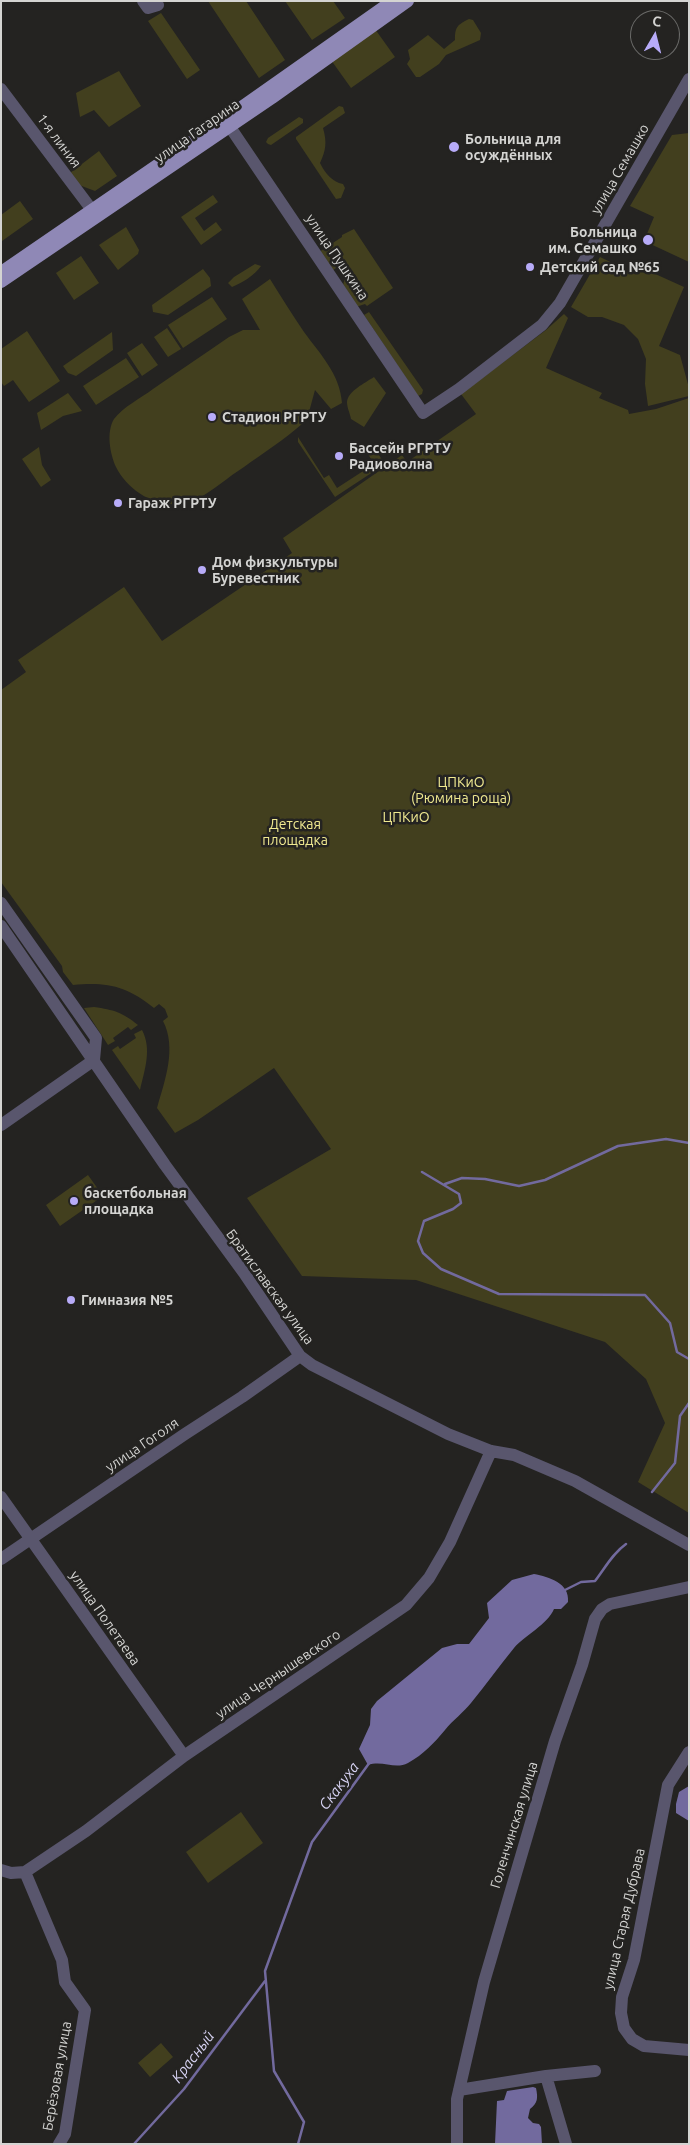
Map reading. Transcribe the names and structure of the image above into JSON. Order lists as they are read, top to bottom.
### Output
{
  "streets": {
    "main road": ["улица Гагарина"],
    "street": [
      "1-я линия",
      "улица Семашко",
      "улица Пушкина",
      "Братиславская улица",
      "улица Гоголя",
      "улица Полетаева",
      "улица Чернышевского",
      "Голенчинская улица",
      "улица Старая Дубрава",
      "Берёзовая улица"
    ]
  },
  "crossings": [
    ["улица Гагарина", "1-я линия"],
    ["улица Гагарина", "улица Пушкина"],
    ["улица Семашко", "улица Пушкина"],
    ["Братиславская улица", "улица Гоголя"],
    ["Братиславская улица", "улица Чернышевского"],
    ["улица Гоголя", "улица Полетаева"],
    ["улица Полетаева", "улица Чернышевского"],
    ["улица Чернышевского", "Берёзовая улица"]
  ],
  "water": ["Скакуха", "Красный"],
  "parks": ["ЦПКиО (Рюмина роща)", "ЦПКиО", "Детская площадка"],
  "places": [
    "Больница для осуждённых",
    "Больница им. Семашко",
    "Детский сад №65",
    "Стадион РГРТУ",
    "Бассейн РГРТУ Радиоволна",
    "Гараж РГРТУ",
    "Дом физкультуры Буревестник",
    "баскетбольная площадка",
    "Гимназия №5"
  ],
  "north": "top"
}
